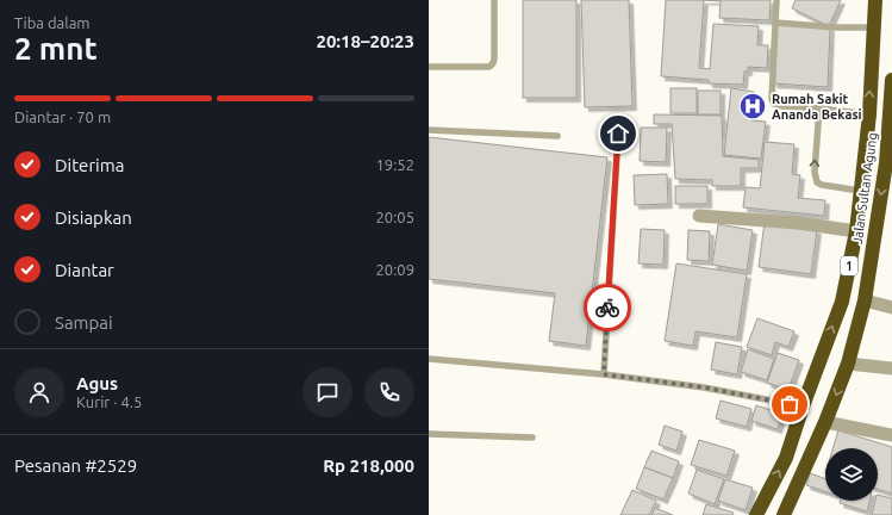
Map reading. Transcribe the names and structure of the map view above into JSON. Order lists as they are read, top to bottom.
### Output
{
  "streets": {
    "highway": ["Jalan Sultan Agung", "1"]
  },
  "places": {
    "hospital": ["Rumah Sakit Ananda Bekasi"]
  },
  "page": {
    "heading": ["2 mnt", "Tiba dalam", "20:18–20:23"],
    "panel": [
      "Agus",
      "Kurir · 4.5",
      "Pesanan #2529",
      "Rp 218,000"
    ],
    "bar": "Diantar · 70 m",
    "list": [
      ["Diterima", "19:52"],
      ["Disiapkan", "20:05"],
      ["Diantar", "20:09"],
      "Sampai"
    ]
  }
}
